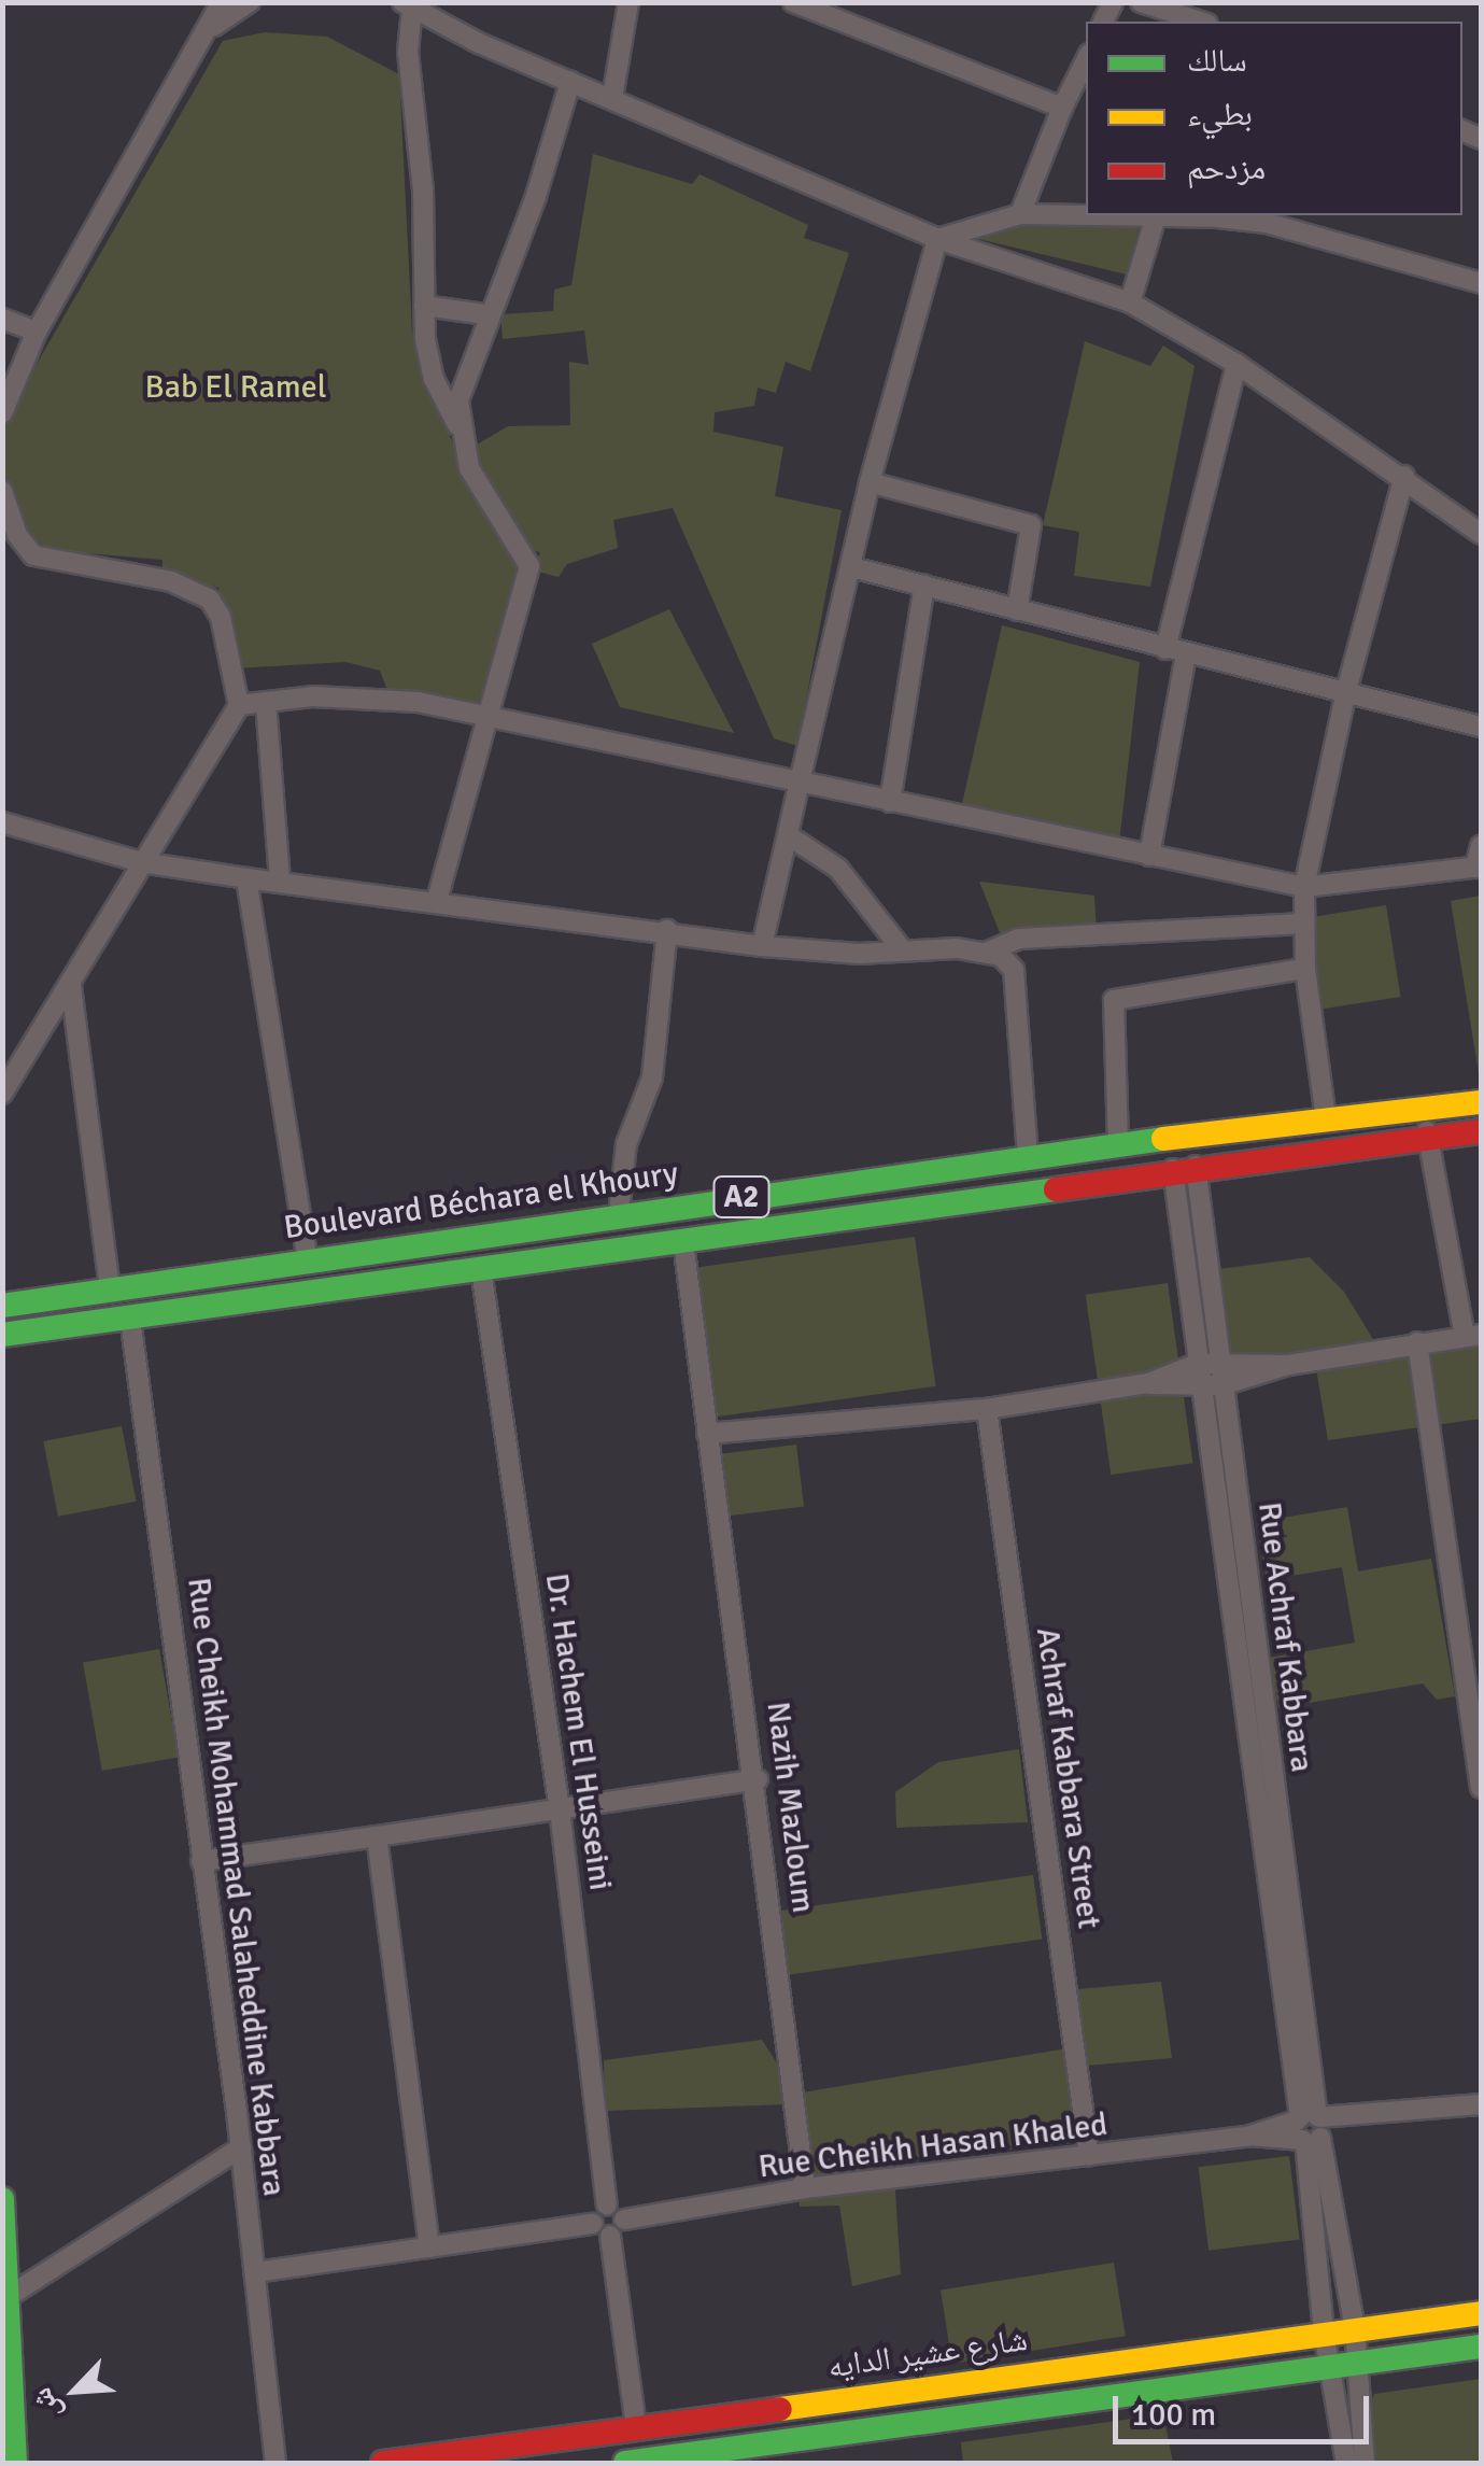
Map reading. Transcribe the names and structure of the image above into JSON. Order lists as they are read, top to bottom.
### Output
{
  "streets": {
    "main road": ["A2", "Boulevard Béchara el Khoury", "شارع عشير الدايه"],
    "street": [
      "Rue Achraf Kabbara",
      "Dr. Hachem El Husseini",
      "Achraf Kabbara Street",
      "Nazih Mazloum",
      "Rue Cheikh Mohammad Salaheddine Kabbara",
      "Rue Cheikh Hasan Khaled"
    ]
  },
  "crossings": [
    ["Boulevard Béchara el Khoury", "Rue Achraf Kabbara"],
    ["Boulevard Béchara el Khoury", "Dr. Hachem El Husseini"],
    ["Boulevard Béchara el Khoury", "Nazih Mazloum"],
    ["Boulevard Béchara el Khoury", "Rue Cheikh Mohammad Salaheddine Kabbara"],
    ["Rue Achraf Kabbara", "Rue Cheikh Hasan Khaled"],
    ["Rue Achraf Kabbara", "شارع عشير الدايه"],
    ["Achraf Kabbara Street", "Rue Cheikh Hasan Khaled"],
    ["Nazih Mazloum", "Rue Cheikh Hasan Khaled"]
  ],
  "parks": ["Bab El Ramel"],
  "legend": ["سالك", "بطيء", "مزدحم"],
  "scale_bar": "100 m",
  "north": "bottom left"
}
